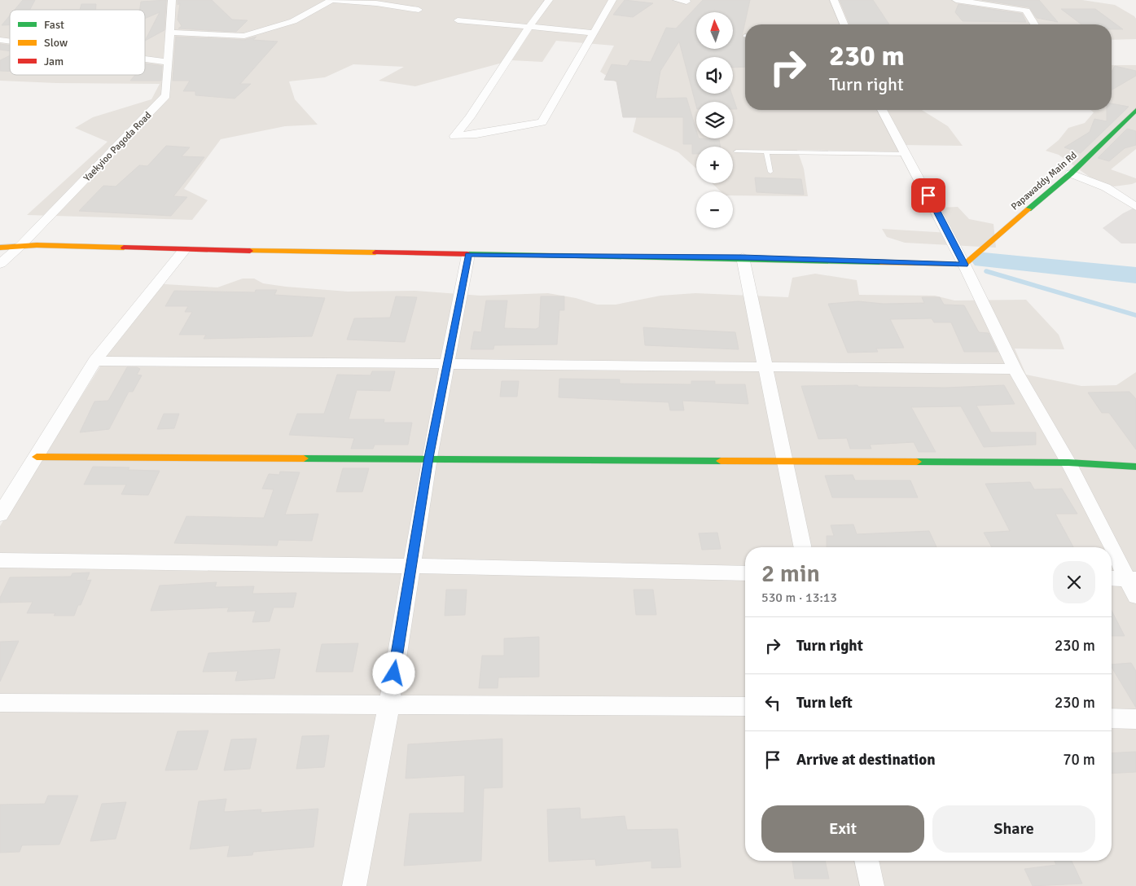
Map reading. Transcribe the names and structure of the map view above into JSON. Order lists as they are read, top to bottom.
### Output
{
  "streets": {
    "street": ["Yaekyioo Pagoda Road", "Papawaddy Main Rd"]
  },
  "legend": ["Fast", "Slow", "Jam"],
  "north": "top",
  "page": {
    "map_buttons": ["+", "−"],
    "turn": ["230 m", "Turn right"],
    "heading": ["2 min", "530 m · 13:13"],
    "list": [
      {
        "name": "Turn right",
        "value": "230 m"
      },
      {
        "name": "Turn left",
        "value": "230 m"
      },
      {
        "name": "Arrive at destination",
        "value": "70 m"
      }
    ],
    "buttons": ["Exit", "Share"]
  }
}
